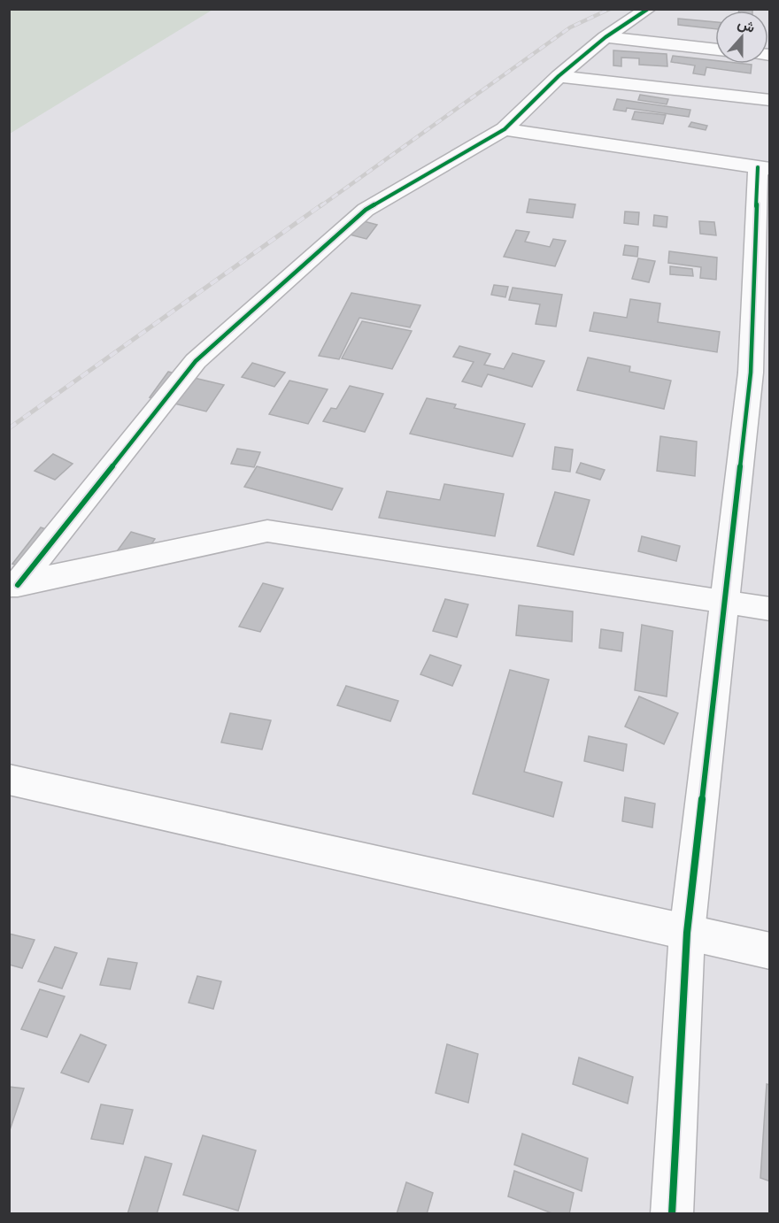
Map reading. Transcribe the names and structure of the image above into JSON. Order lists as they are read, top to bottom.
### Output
{
  "north": "top"
}
